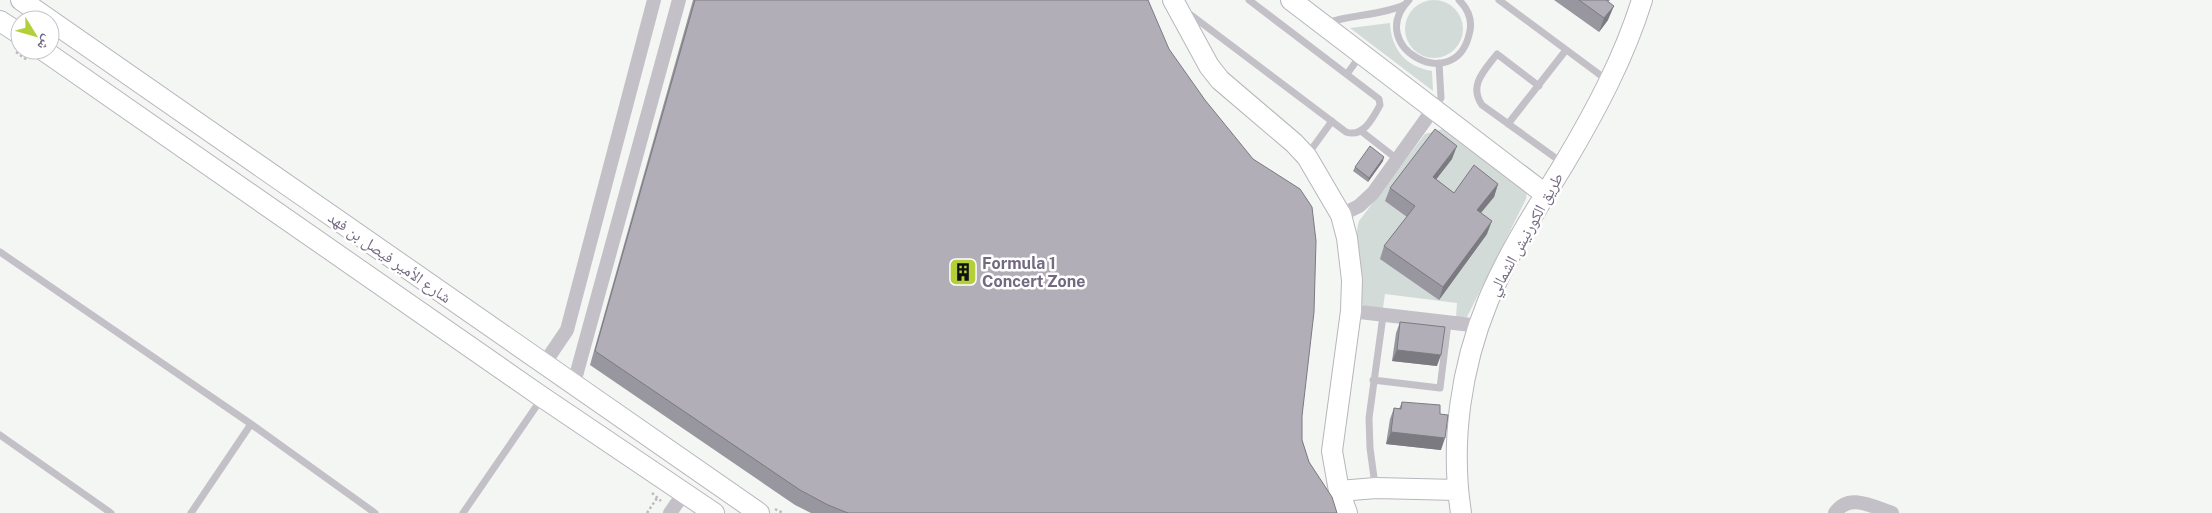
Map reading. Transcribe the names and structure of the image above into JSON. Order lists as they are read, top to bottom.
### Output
{
  "streets": {
    "main road": ["طريق الكورنيش الشمالي", "شارع الأمير فيصل بن فهد"]
  },
  "places": {
    "building": ["Formula 1 Concert Zone"]
  },
  "north": "bottom right"
}
